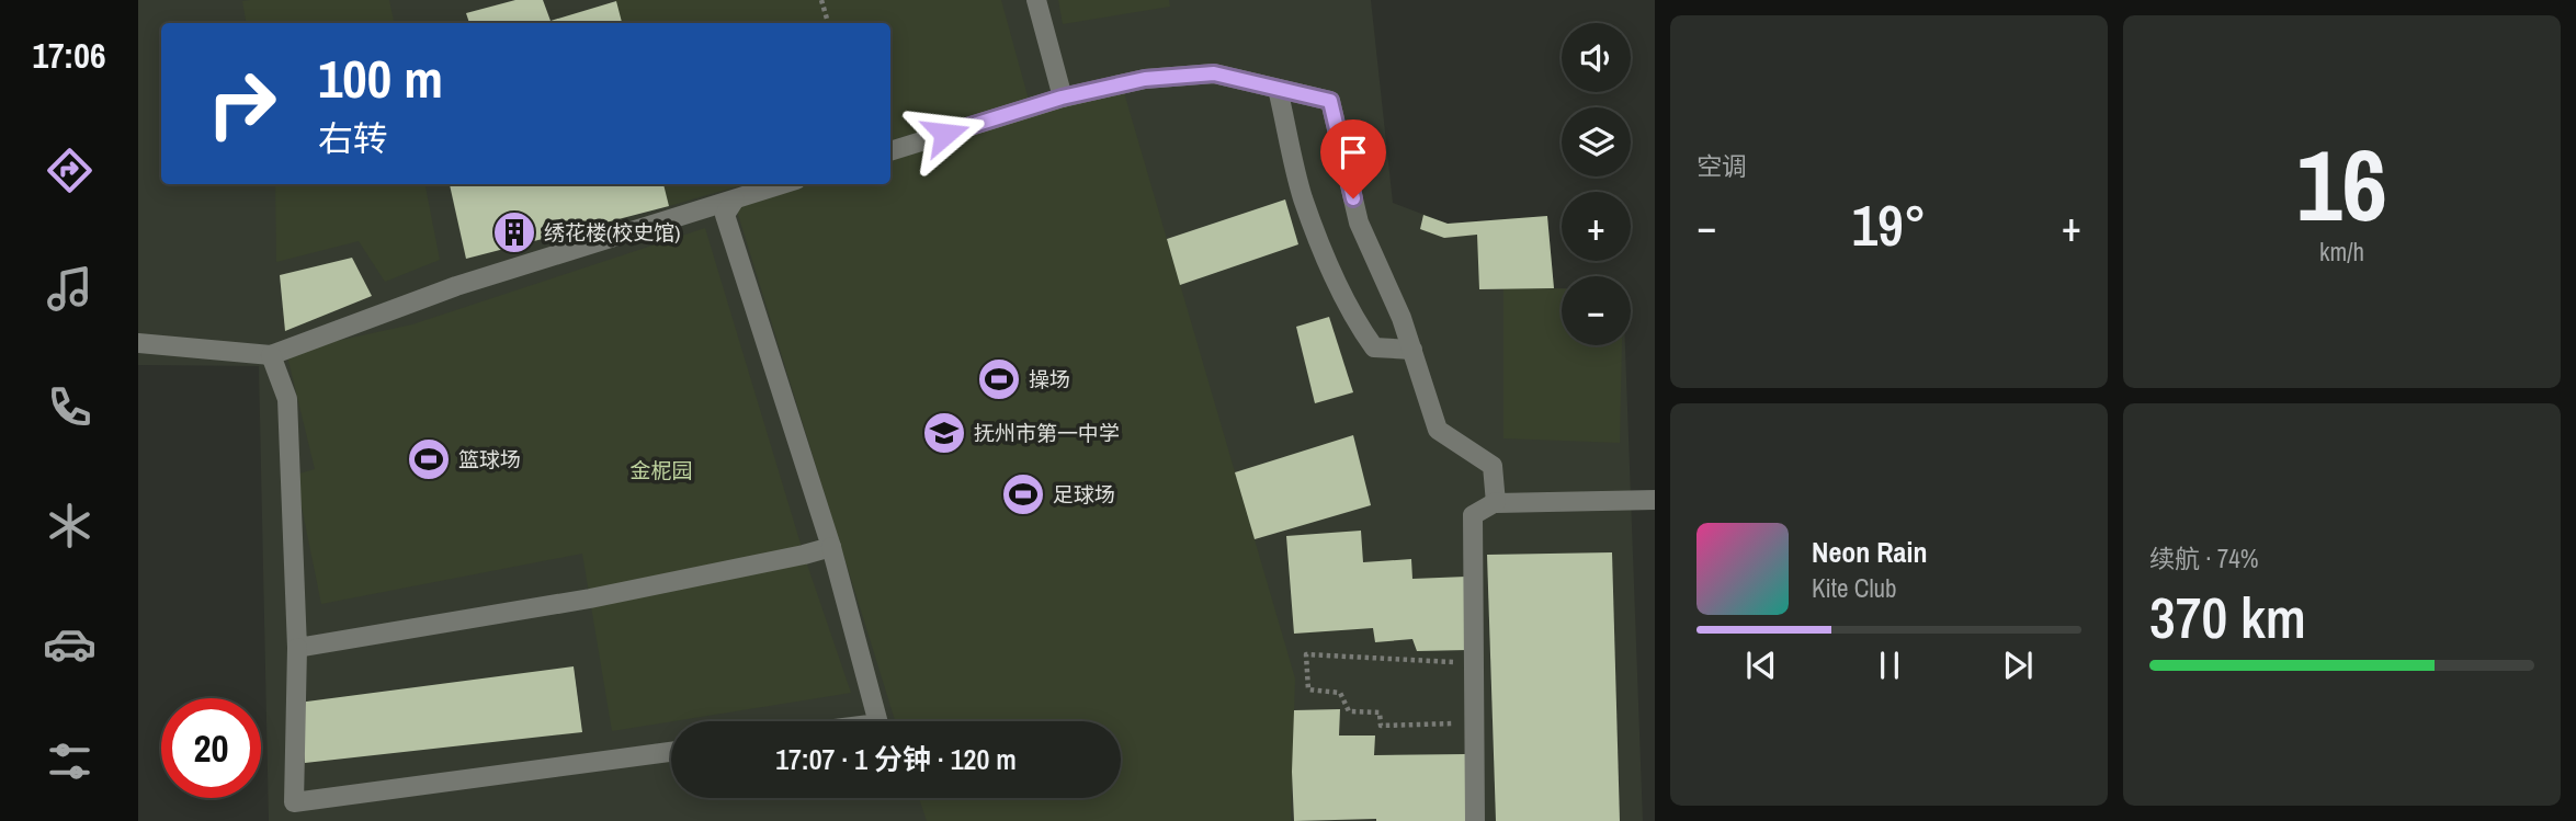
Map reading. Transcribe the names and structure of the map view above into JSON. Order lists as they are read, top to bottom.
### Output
{
  "parks": ["金柅园"],
  "places": {
    "building": ["绣花楼(校史馆)"],
    "sports": ["操场", "篮球场", "足球场"],
    "school or university": ["抚州市第一中学"]
  },
  "page": {
    "tabs": "17:06",
    "tile": [
      "空调",
      ["16", "km/h"],
      ["续航 · 74%", "370 km"]
    ],
    "map_buttons": ["+", "−"],
    "turn": ["100 m", "右转"],
    "heat": ["−", "19°", "+"],
    "song": ["Neon Rain", "Kite Club"],
    "limit": "20",
    "trip": "17:07 · 1 分钟 · 120 m"
  }
}
